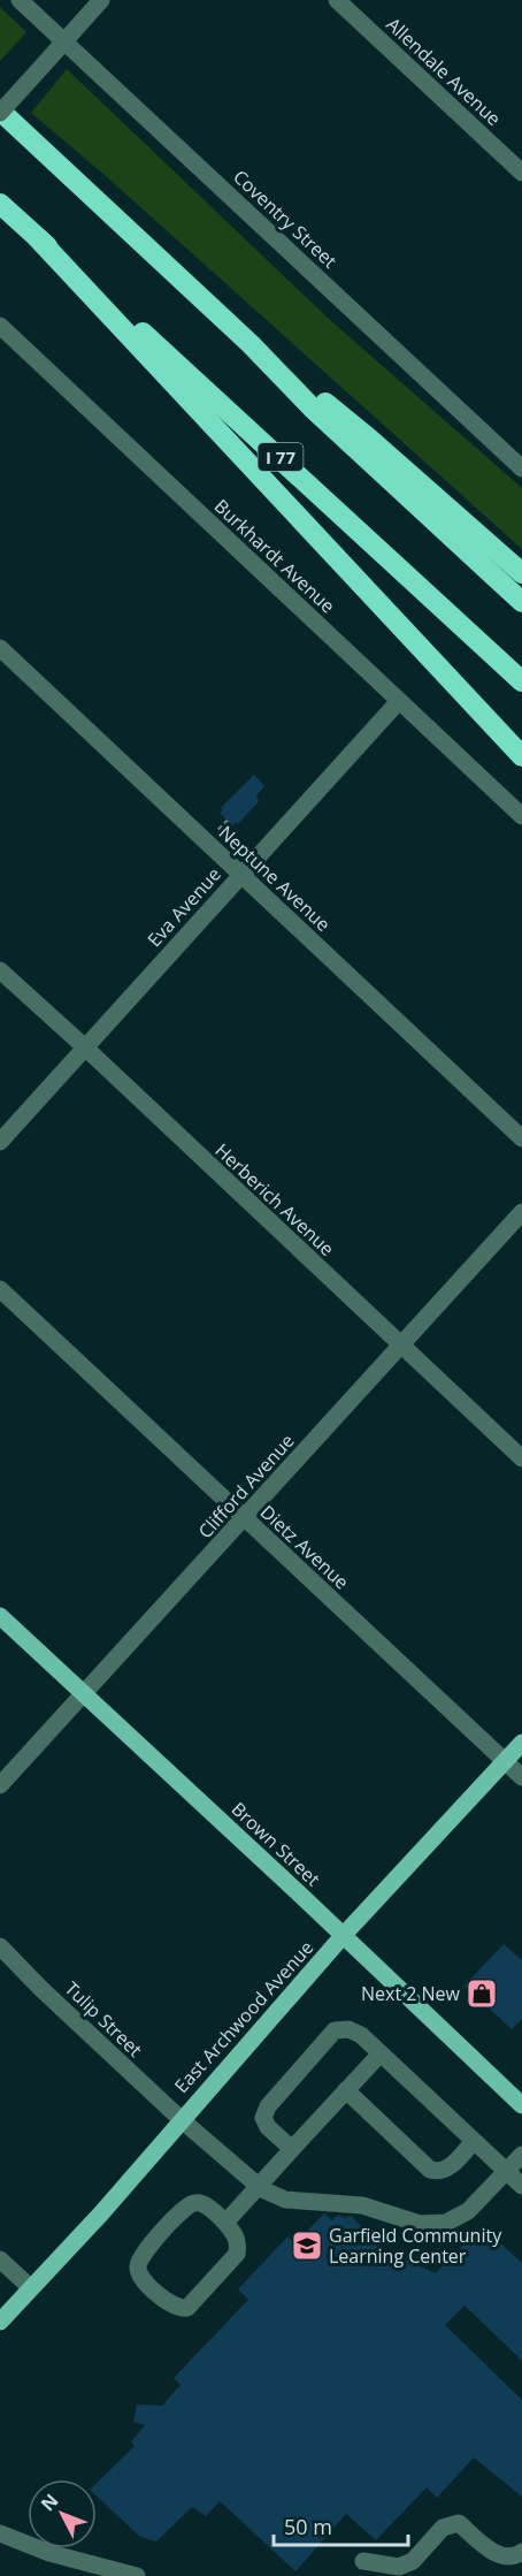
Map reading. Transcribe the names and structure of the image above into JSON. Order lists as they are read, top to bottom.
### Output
{
  "streets": {
    "highway": ["I 77"],
    "main road": ["Brown Street", "East Archwood Avenue"],
    "street": [
      "Allendale Avenue",
      "Coventry Street",
      "Burkhardt Avenue",
      "Neptune Avenue",
      "Eva Avenue",
      "Herberich Avenue",
      "Clifford Avenue",
      "Dietz Avenue",
      "Tulip Street"
    ]
  },
  "crossings": [
    ["Burkhardt Avenue", "Eva Avenue"],
    ["Neptune Avenue", "Eva Avenue"],
    ["Eva Avenue", "Herberich Avenue"],
    ["Herberich Avenue", "Clifford Avenue"],
    ["Clifford Avenue", "Dietz Avenue"],
    ["Clifford Avenue", "Brown Street"],
    ["Dietz Avenue", "East Archwood Avenue"],
    ["Brown Street", "East Archwood Avenue"],
    ["East Archwood Avenue", "Tulip Street"]
  ],
  "places": {
    "shop": ["Next 2 New"],
    "school or university": ["Garfield Community Learning Center"]
  },
  "scale_bar": "50 m",
  "north": "top left"
}
